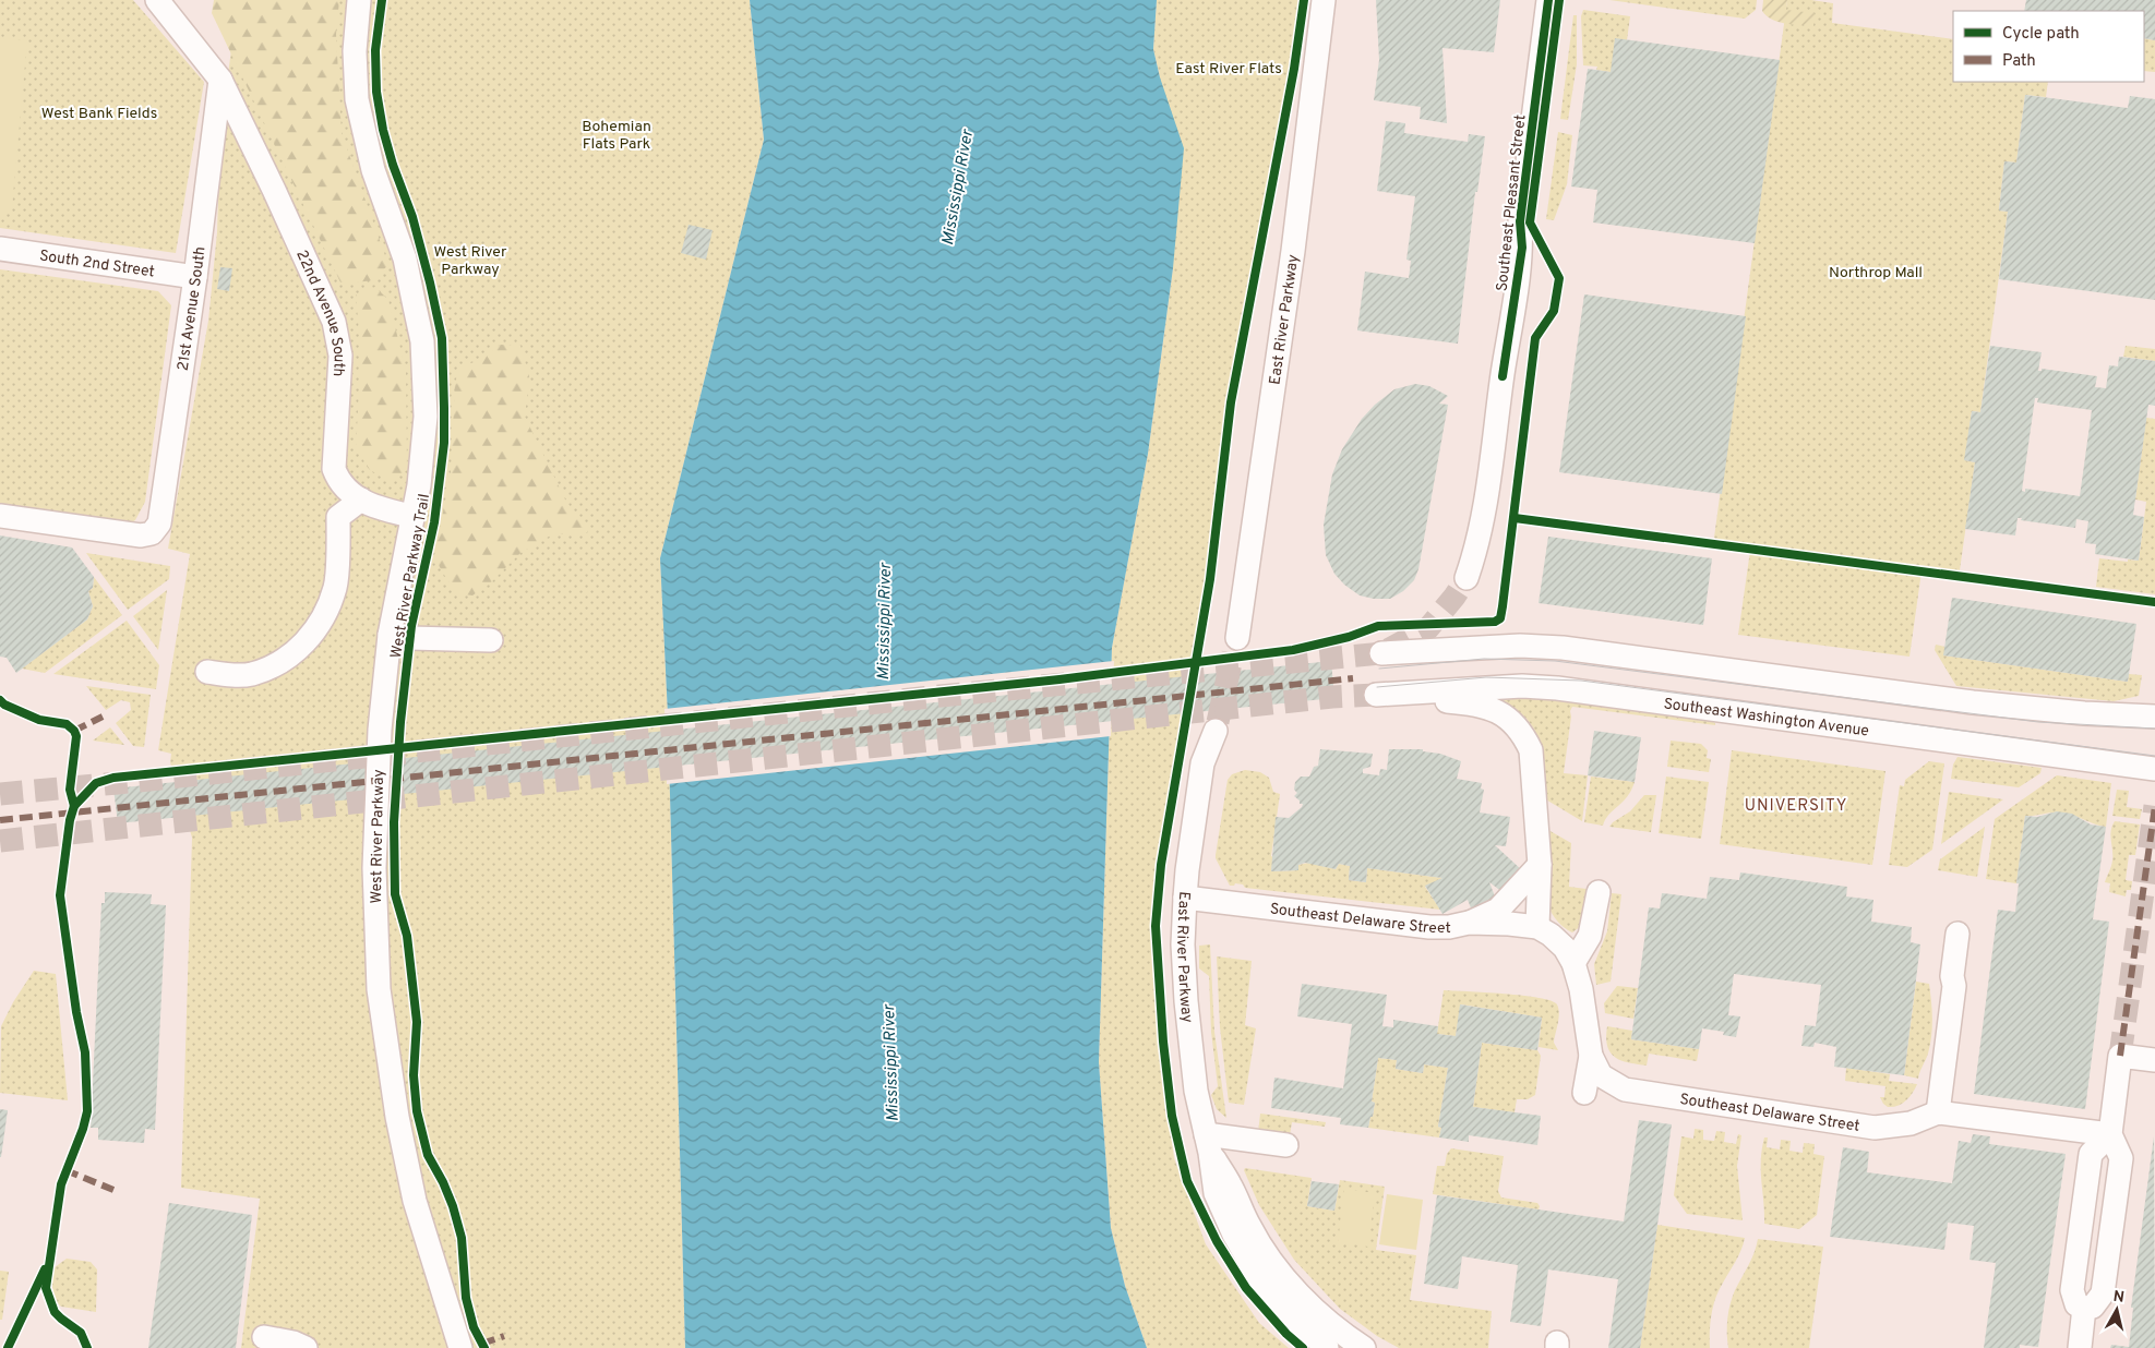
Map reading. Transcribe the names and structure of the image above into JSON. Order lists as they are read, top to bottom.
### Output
{
  "streets": {
    "street": [
      "Southeast Pleasant Street",
      "South 2nd Street",
      "21st Avenue South",
      "22nd Avenue South",
      "East River Parkway",
      "Southeast Washington Avenue",
      "West River Parkway",
      "Southeast Delaware Street"
    ],
    "cycle path": ["West River Parkway Trail"]
  },
  "crossings": [
    ["South 2nd Street", "21st Avenue South"],
    ["21st Avenue South", "22nd Avenue South"],
    ["22nd Avenue South", "West River Parkway"],
    ["East River Parkway", "Southeast Delaware Street"]
  ],
  "districts": ["UNIVERSITY"],
  "water": ["Mississippi River"],
  "parks": [
    "East River Flats",
    "West Bank Fields",
    "Bohemian Flats Park",
    "West River Parkway",
    "Northrop Mall"
  ],
  "legend": ["Cycle path", "Path"],
  "north": "top"
}
